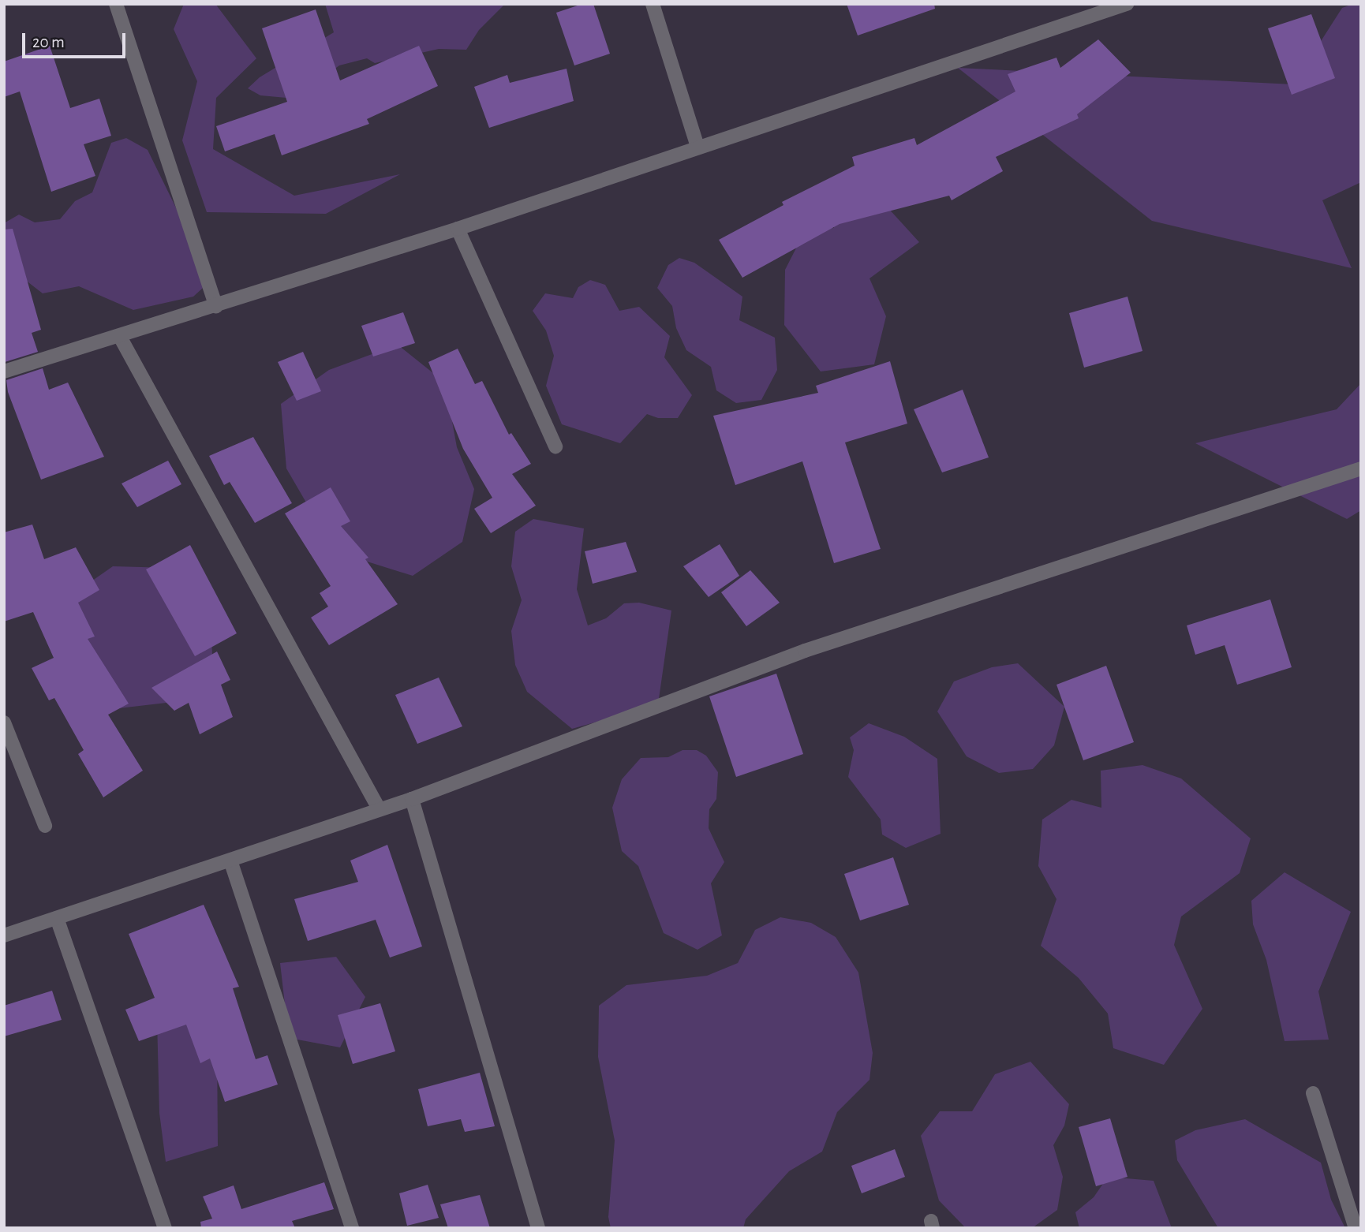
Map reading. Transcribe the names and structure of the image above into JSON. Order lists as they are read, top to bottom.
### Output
{
  "scale_bar": "20 m"
}
